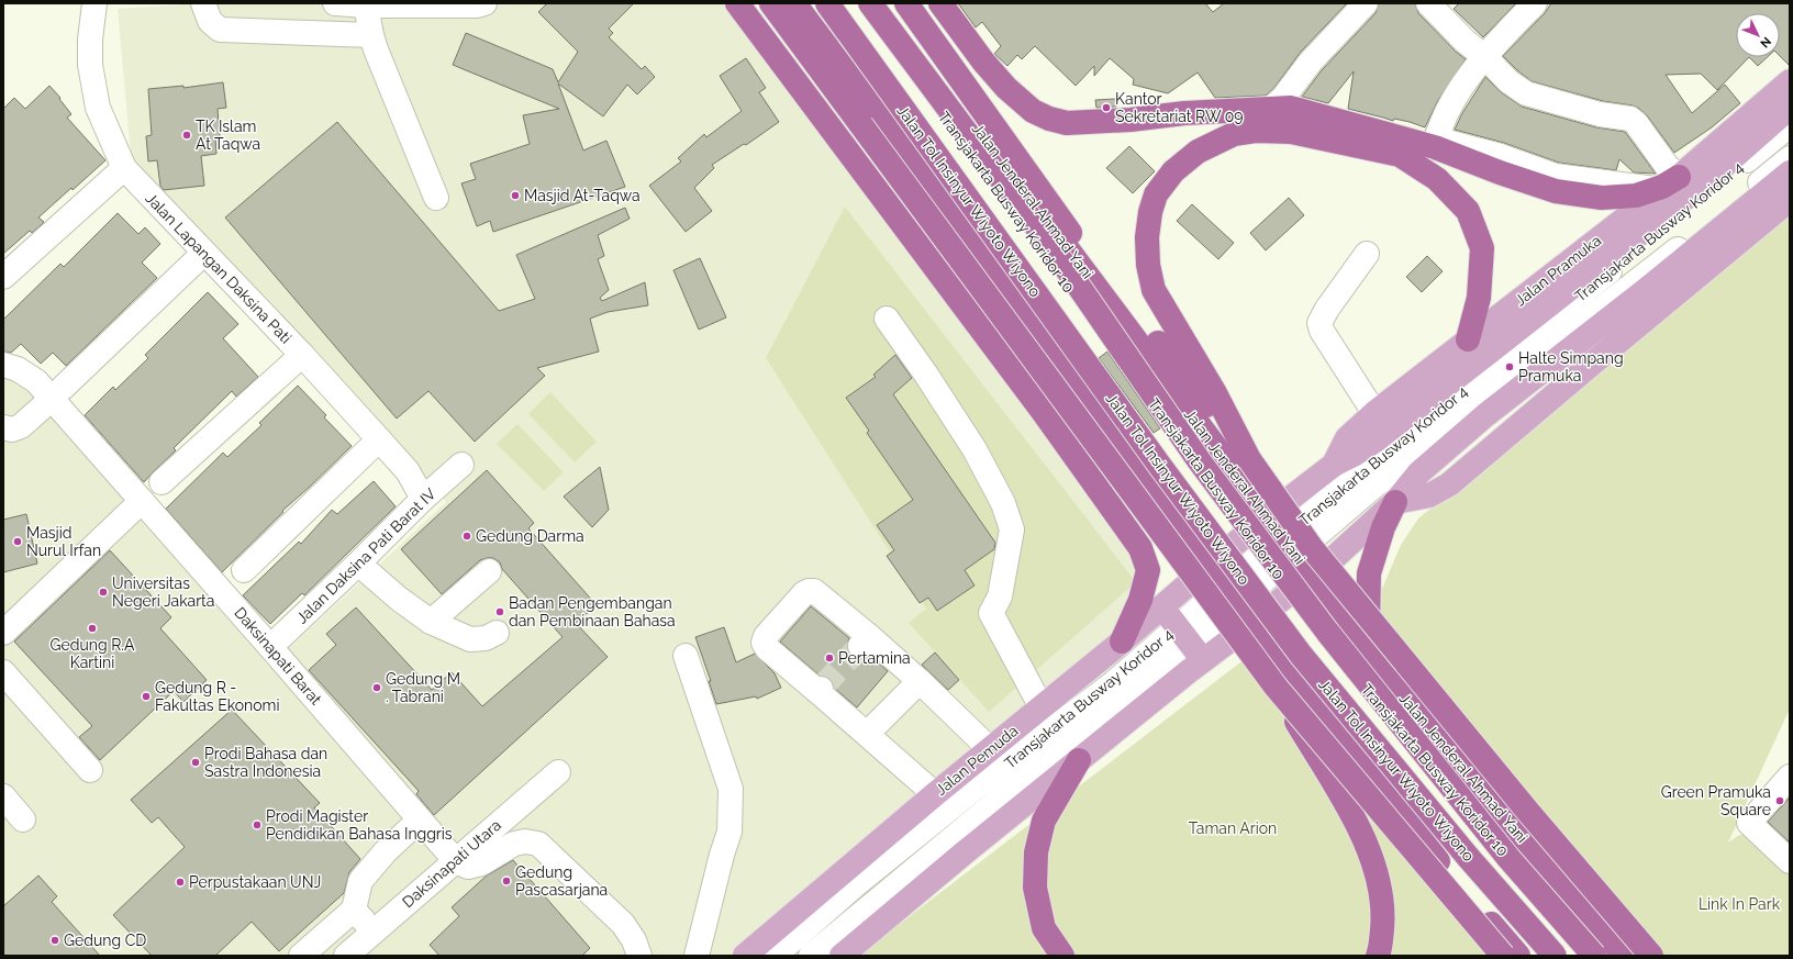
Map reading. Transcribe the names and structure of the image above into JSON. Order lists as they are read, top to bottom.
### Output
{
  "streets": {
    "highway": ["Jalan Tol Insinyur Wiyoto Wiyono", "Jalan Jenderal Ahmad Yani"],
    "main road": ["Jalan Pramuka", "Jalan Pemuda"],
    "street": [
      "Transjakarta Busway Koridor 10",
      "Transjakarta Busway Koridor 4",
      "Jalan Lapangan Daksina Pati",
      "Jalan Daksina Pati Barat IV",
      "Daksinapati Barat",
      "Daksinapati Utara"
    ]
  },
  "crossings": [
    ["Jalan Tol Insinyur Wiyoto Wiyono", "Transjakarta Busway Koridor 10"],
    ["Jalan Jenderal Ahmad Yani", "Transjakarta Busway Koridor 4"],
    ["Jalan Jenderal Ahmad Yani", "Jalan Pramuka"],
    ["Transjakarta Busway Koridor 10", "Transjakarta Busway Koridor 4"],
    ["Transjakarta Busway Koridor 10", "Jalan Pramuka"],
    ["Jalan Lapangan Daksina Pati", "Jalan Daksina Pati Barat IV"],
    ["Jalan Pramuka", "Jalan Pemuda"],
    ["Jalan Daksina Pati Barat IV", "Daksinapati Barat"],
    ["Daksinapati Barat", "Daksinapati Utara"]
  ],
  "parks": ["Taman Arion", "Link In Park"],
  "places": [
    "Kantor Sekretariat RW 09",
    "TK Islam At Taqwa",
    "Masjid At-Taqwa",
    "Halte Simpang Pramuka",
    "Gedung Darma",
    "Masjid Nurul Irfan",
    "Universitas Negeri Jakarta",
    "Badan Pengembangan dan Pembinaan Bahasa",
    "Gedung R.A Kartini",
    "Pertamina",
    "Gedung M . Tabrani",
    "Gedung R - Fakultas Ekonomi",
    "Prodi Bahasa dan Sastra Indonesia",
    "Green Pramuka Square",
    "Prodi Magister Pendidikan Bahasa Inggris",
    "Gedung Pascasarjana",
    "Perpustakaan UNJ",
    "Gedung CD"
  ],
  "north": "bottom right"
}
